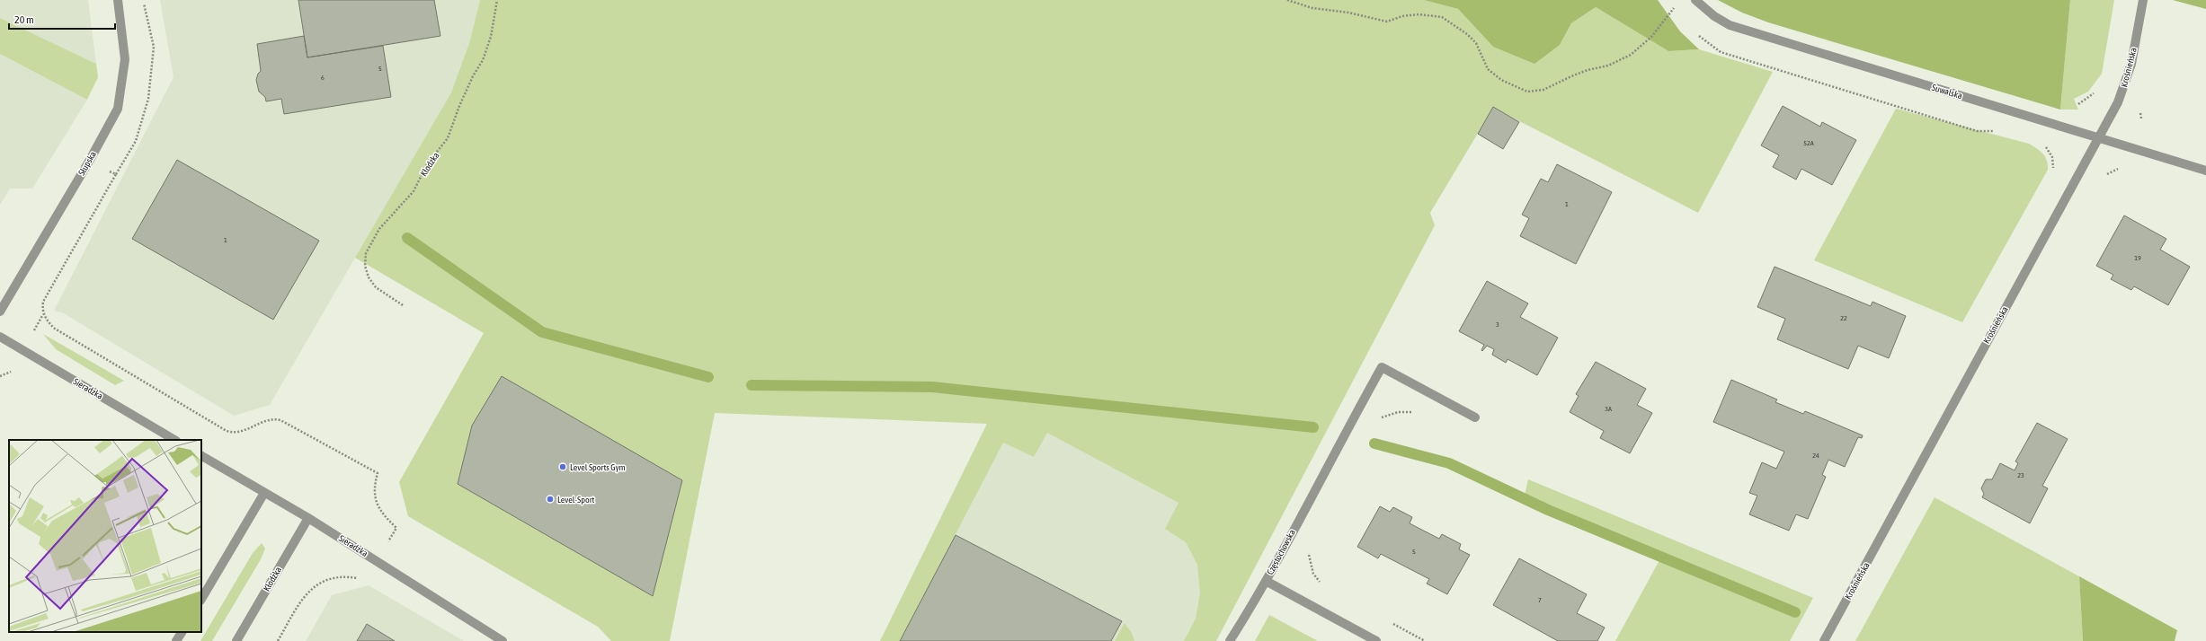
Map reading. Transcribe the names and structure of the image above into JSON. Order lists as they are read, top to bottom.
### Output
{
  "streets": {
    "street": [
      "Krośnieńska",
      "Suwalska",
      "Słupska",
      "Kłodzka",
      "Sieradzka",
      "Częstochowska"
    ]
  },
  "crossings": [
    ["Krośnieńska", "Suwalska"],
    ["Kłodzka", "Sieradzka"]
  ],
  "places": ["Level Sports Gym", "Level-Sport"],
  "house_numbers": [
    "5",
    "6",
    "52A",
    "1",
    "1",
    "19",
    "22",
    "3",
    "3A",
    "24",
    "23",
    "5",
    "7"
  ],
  "scale_bar": "20 m"
}
